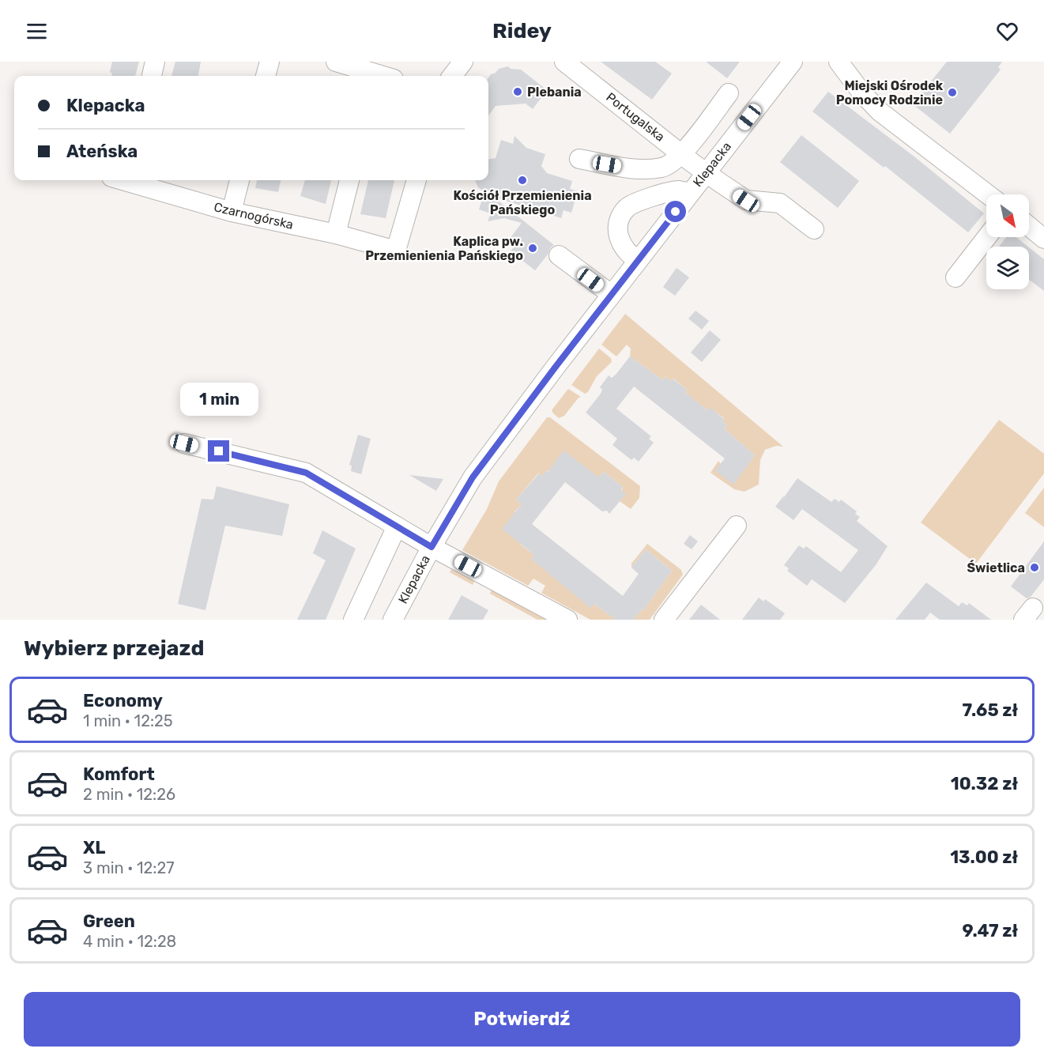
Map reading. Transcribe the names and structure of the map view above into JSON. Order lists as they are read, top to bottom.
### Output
{
  "streets": {
    "street": ["Portugalska", "Klepacka", "Czarnogórska"]
  },
  "crossings": [
    ["Portugalska", "Klepacka"]
  ],
  "places": [
    "Plebania",
    "Miejski Ośrodek Pomocy Rodzinie",
    "Kościół Przemienienia Pańskiego",
    "Kaplica pw. Przemienienia Pańskiego",
    "Świetlica"
  ],
  "north": "bottom right",
  "page": {
    "header": "Ridey",
    "banner": ["Klepacka", "Ateńska"],
    "bubble": "1 min",
    "heading": "Wybierz przejazd",
    "list": [
      {
        "name": "Economy",
        "note": "1 min · 12:25",
        "value": "7.65 zł"
      },
      {
        "name": "Komfort",
        "note": "2 min · 12:26",
        "value": "10.32 zł"
      },
      {
        "name": "XL",
        "note": "3 min · 12:27",
        "value": "13.00 zł"
      },
      {
        "name": "Green",
        "note": "4 min · 12:28",
        "value": "9.47 zł"
      }
    ],
    "buttons": "Potwierdź"
  }
}
